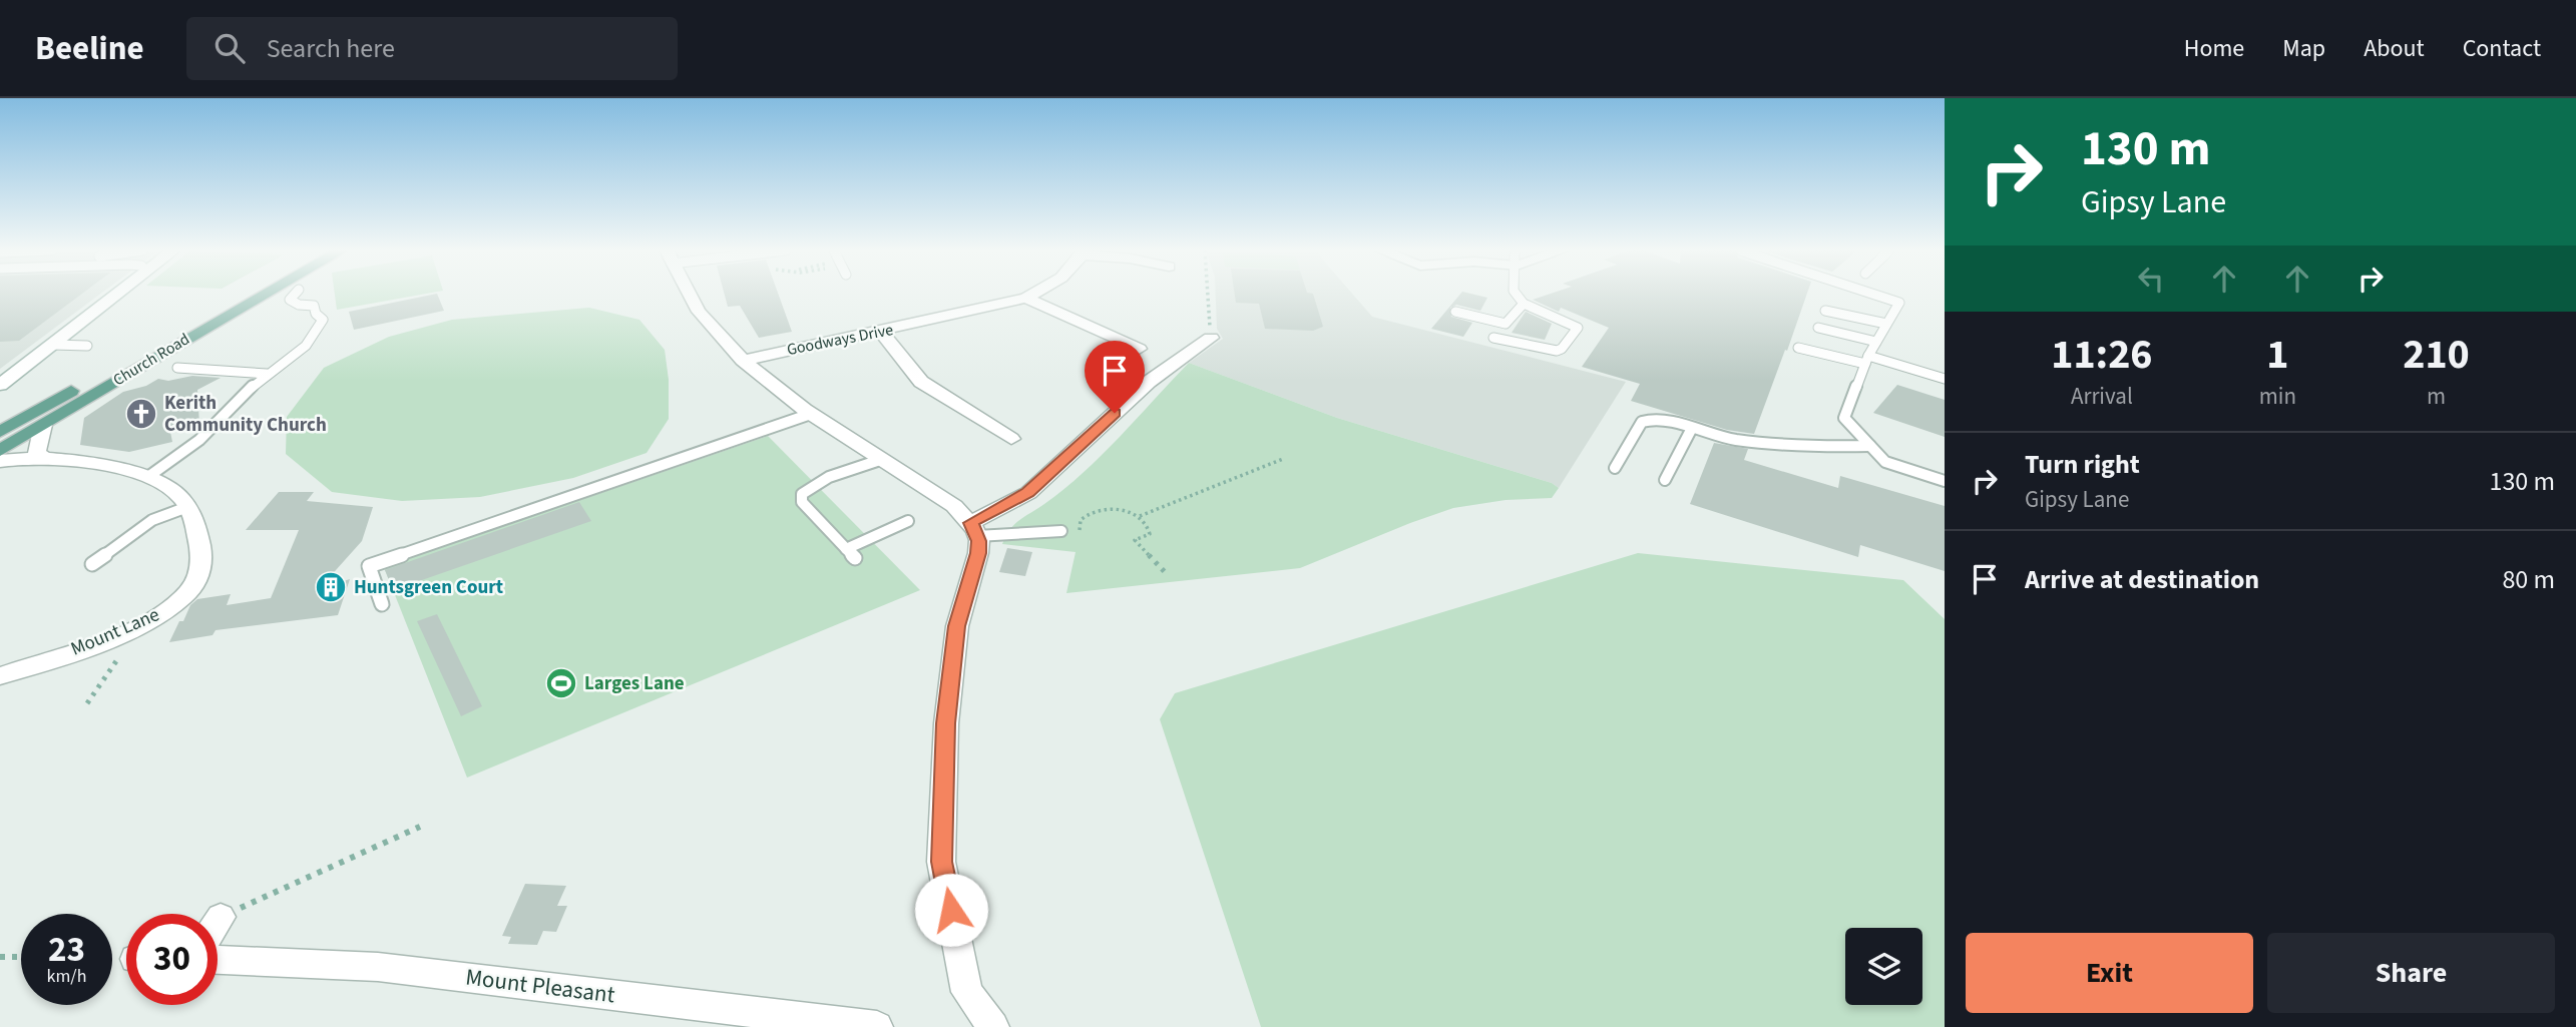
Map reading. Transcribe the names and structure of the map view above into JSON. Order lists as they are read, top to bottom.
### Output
{
  "streets": {
    "main road": ["Church Road"],
    "street": ["Goodways Drive", "Mount Lane", "Mount Pleasant"]
  },
  "places": {
    "church": ["Kerith Community Church"],
    "building": ["Huntsgreen Court"],
    "sports": ["Larges Lane"]
  },
  "page": {
    "header": "Beeline",
    "search": "Search here",
    "nav": [
      "Home",
      "Map",
      "About",
      "Contact"
    ],
    "turn": ["130 m", "Gipsy Lane"],
    "eta": [
      "11:26",
      "Arrival",
      "1",
      "min",
      "210",
      "m"
    ],
    "list": [
      {
        "name": "Turn right",
        "note": "Gipsy Lane",
        "value": "130 m"
      },
      {
        "name": "Arrive at destination",
        "value": "80 m"
      }
    ],
    "speed": "23 km/h",
    "limit": "30",
    "buttons": ["Exit", "Share"]
  }
}
